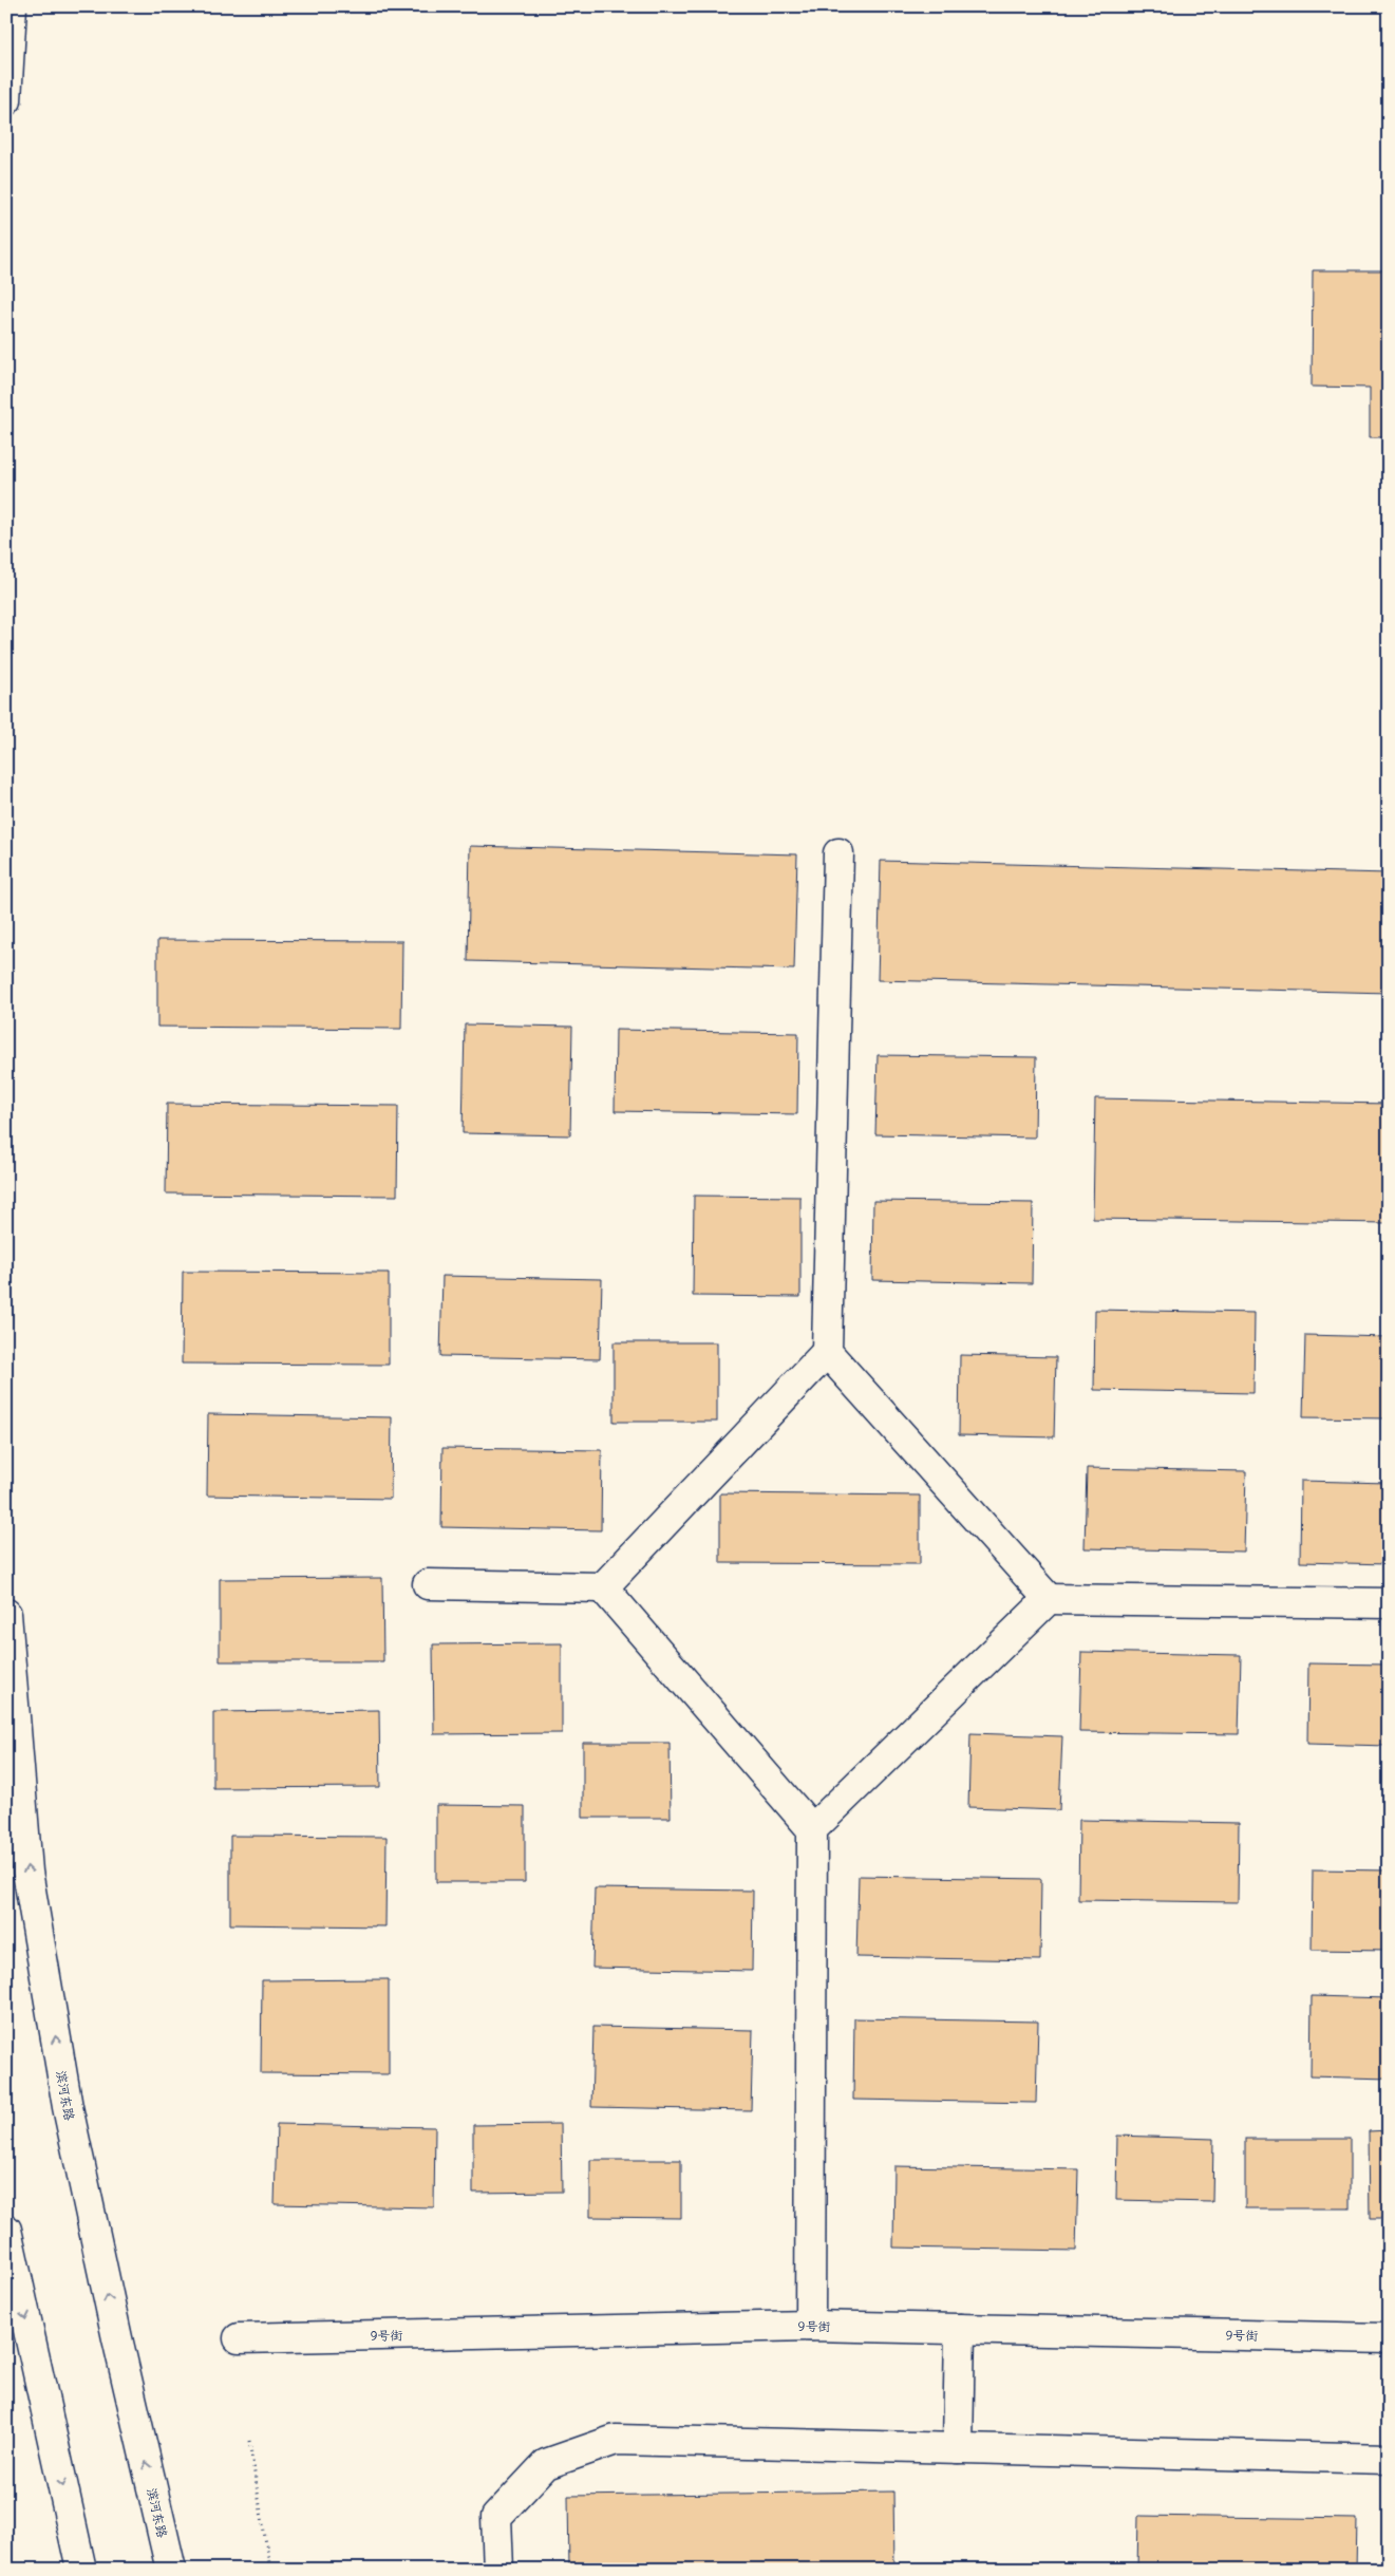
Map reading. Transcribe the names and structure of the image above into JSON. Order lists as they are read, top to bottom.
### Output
{
  "streets": {
    "street": ["滨河东路", "9号街"]
  }
}
